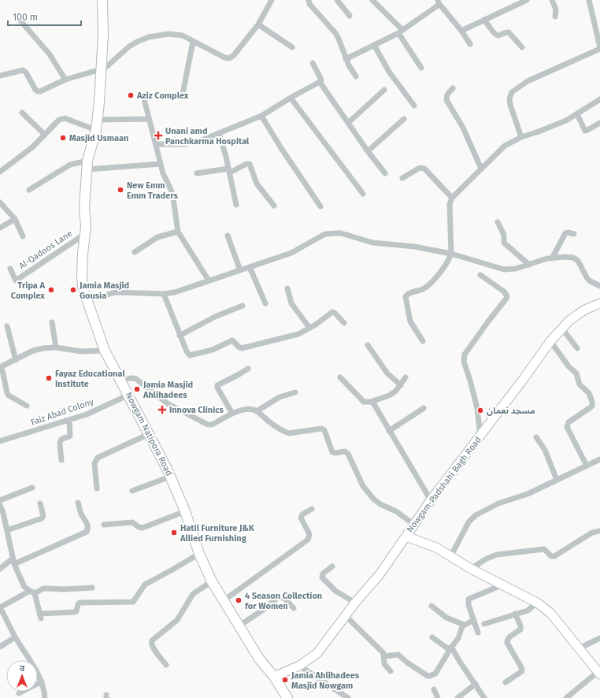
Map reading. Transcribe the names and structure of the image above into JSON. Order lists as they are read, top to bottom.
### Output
{
  "streets": {
    "main road": ["Nowgam Natipora Road", "Nowgam-Padshahi Bagh Road"],
    "street": ["Al-Qadoos Lane", "Faiz Abad Colony"]
  },
  "crossings": [
    ["Al-Qadoos Lane", "Nowgam Natipora Road"],
    ["Faiz Abad Colony", "Nowgam Natipora Road"],
    ["Nowgam Natipora Road", "Nowgam-Padshahi Bagh Road"]
  ],
  "places": {
    "other": [
      "Aziz Complex",
      "Masjid Usmaan",
      "New Emm Emm Traders",
      "Tripa A Complex",
      "Jamia Masjid Gousia",
      "Fayaz Educational Institute",
      "Jamia Masjid Ahlihadees",
      "مسجد نعمان",
      "Hatil Furniture J&K Allied Furnishing",
      "4 Season Collection for Women",
      "Jamia Ahlihadees Masjid Nowgam"
    ],
    "health": ["Unani amd Panchkarma Hospital", "Innova Clinics"]
  },
  "scale_bar": "100 m",
  "north": "top"
}
